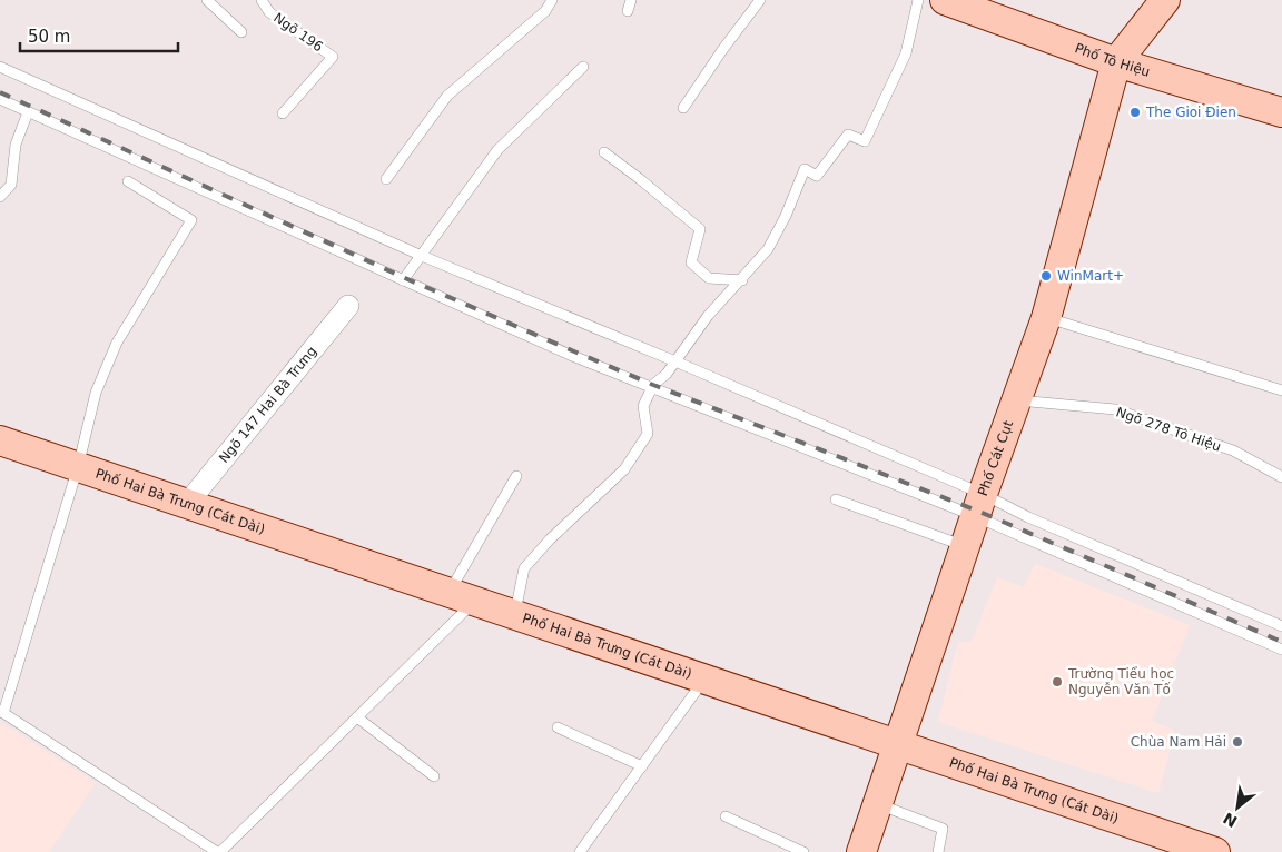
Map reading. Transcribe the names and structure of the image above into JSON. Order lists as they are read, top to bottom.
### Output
{
  "streets": {
    "main road": ["Phố Tô Hiệu", "Phố Cát Cụt", "Phố Hai Bà Trưng (Cát Dài)"],
    "street": ["Ngõ 147 Hai Bà Trưng"],
    "lane": ["Ngõ 196", "Ngõ 278 Tô Hiệu"]
  },
  "crossings": [
    ["Phố Tô Hiệu", "Phố Cát Cụt"],
    ["Ngõ 147 Hai Bà Trưng", "Phố Hai Bà Trưng (Cát Dài)"],
    ["Ngõ 278 Tô Hiệu", "Phố Cát Cụt"],
    ["Phố Cát Cụt", "Phố Hai Bà Trưng (Cát Dài)"]
  ],
  "places": [
    "The Gioi Đien",
    "WinMart+",
    "Trường Tiểu học Nguyễn Văn Tố",
    "Chùa Nam Hải"
  ],
  "scale_bar": "50 m",
  "north": "bottom left"
}
